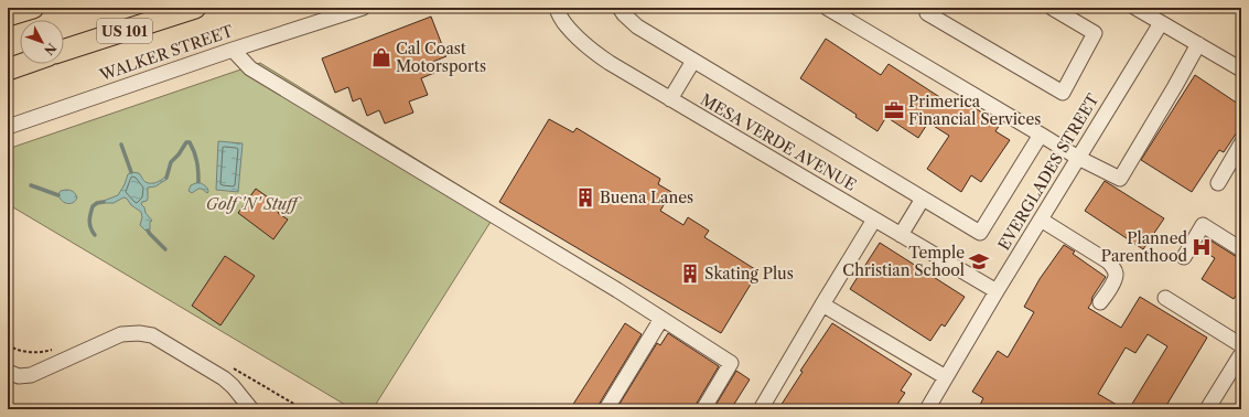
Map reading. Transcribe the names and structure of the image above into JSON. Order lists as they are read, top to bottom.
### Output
{
  "streets": {
    "highway": ["US 101"],
    "street": ["WALKER STREET", "MESA VERDE AVENUE", "EVERGLADES STREET"]
  },
  "crossings": [
    ["MESA VERDE AVENUE", "EVERGLADES STREET"]
  ],
  "parks": ["Golf 'N' Stuff"],
  "places": {
    "shop": ["Cal Coast Motorsports"],
    "office": ["Primerica Financial Services"],
    "building": ["Buena Lanes", "Skating Plus"],
    "hospital": ["Planned Parenthood"],
    "school or university": ["Temple Christian School"]
  },
  "north": "bottom right"
}
